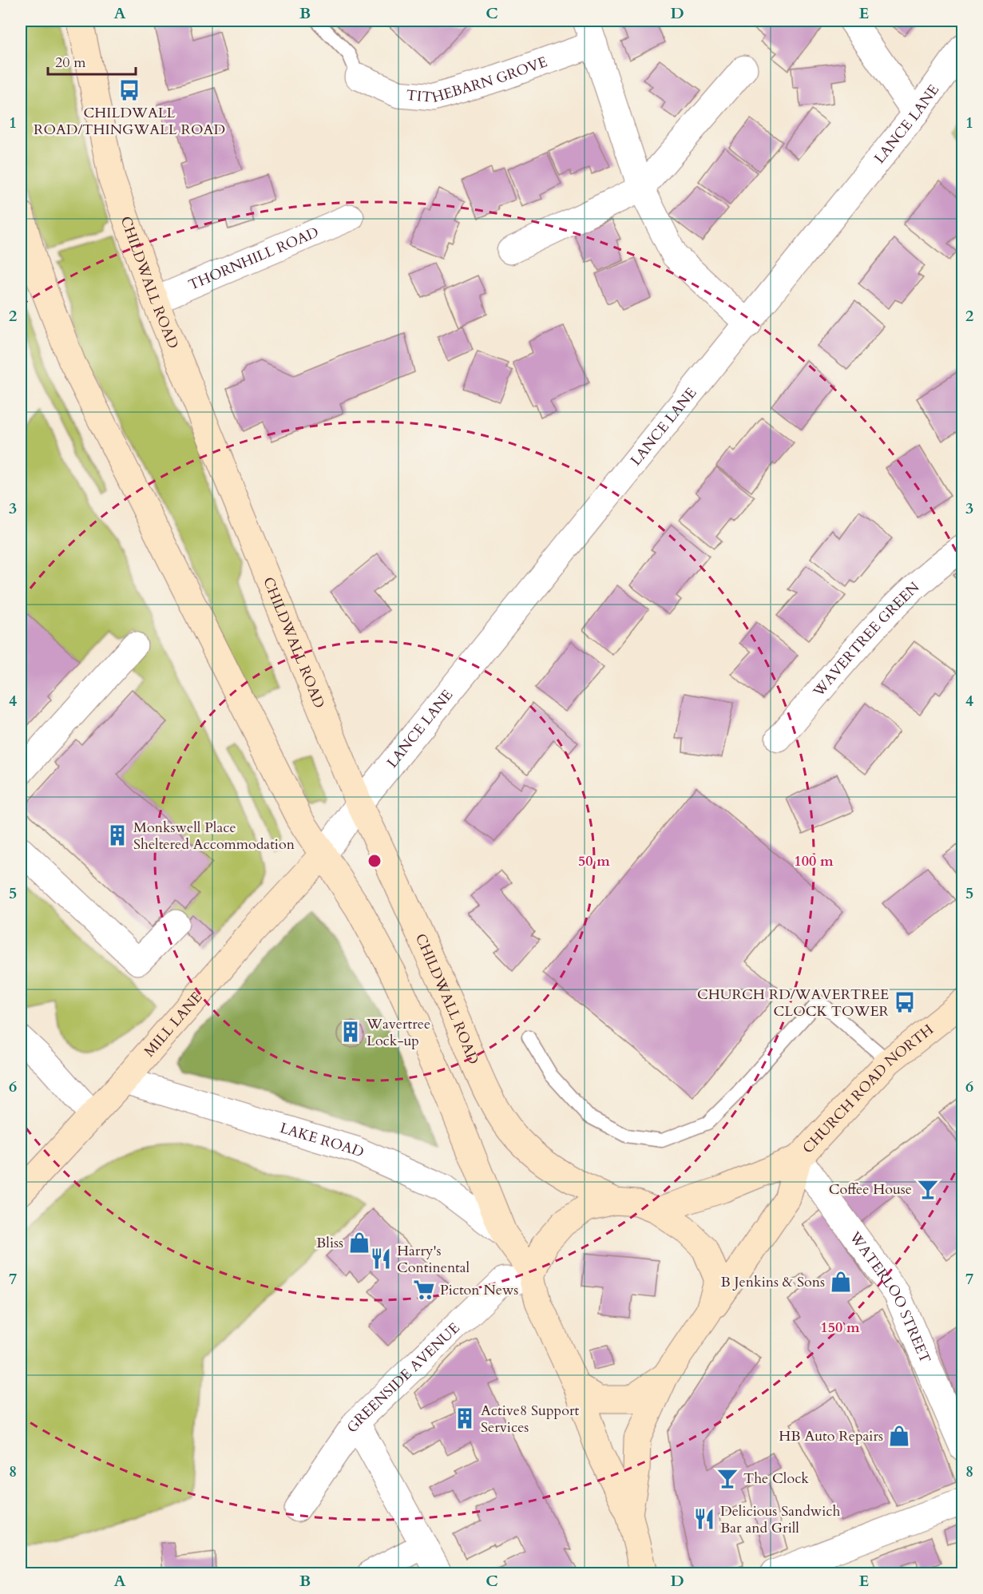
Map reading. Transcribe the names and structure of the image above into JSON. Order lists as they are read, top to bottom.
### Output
{
  "streets": {
    "main road": ["CHILDWALL ROAD", "MILL LANE", "CHURCH ROAD NORTH"],
    "street": [
      "TITHEBARN GROVE",
      "LANCE LANE",
      "THORNHILL ROAD",
      "WAVERTREE GREEN",
      "LAKE ROAD",
      "WATERLOO STREET",
      "GREENSIDE AVENUE"
    ]
  },
  "crossings": [
    ["TITHEBARN GROVE", "LANCE LANE"],
    ["LANCE LANE", "CHILDWALL ROAD"],
    ["LANCE LANE", "MILL LANE"],
    ["THORNHILL ROAD", "CHILDWALL ROAD"],
    ["MILL LANE", "LAKE ROAD"],
    ["CHURCH ROAD NORTH", "WATERLOO STREET"]
  ],
  "places": {
    "bus stop": ["CHILDWALL ROAD/THINGWALL ROAD", "CHURCH RD/WAVERTREE CLOCK TOWER"],
    "building": ["Monkswell Place Sheltered Accommodation", "Wavertree Lock-up", "Active8 Support Services"],
    "bar": ["Coffee House", "The Clock"],
    "shop": ["Bliss", "B Jenkins & Sons", "HB Auto Repairs"],
    "restaurant": ["Harry's Continental", "Delicious Sandwich Bar and Grill"],
    "supermarket": ["Picton News"]
  },
  "scale_bar": "20 m",
  "grid": {
    "columns": [
      "A",
      "B",
      "C",
      "D",
      "E"
    ],
    "rows": [
      "1",
      "2",
      "3",
      "4",
      "5",
      "6",
      "7",
      "8"
    ]
  },
  "rings": ["50 m", "100 m", "150 m"]
}
